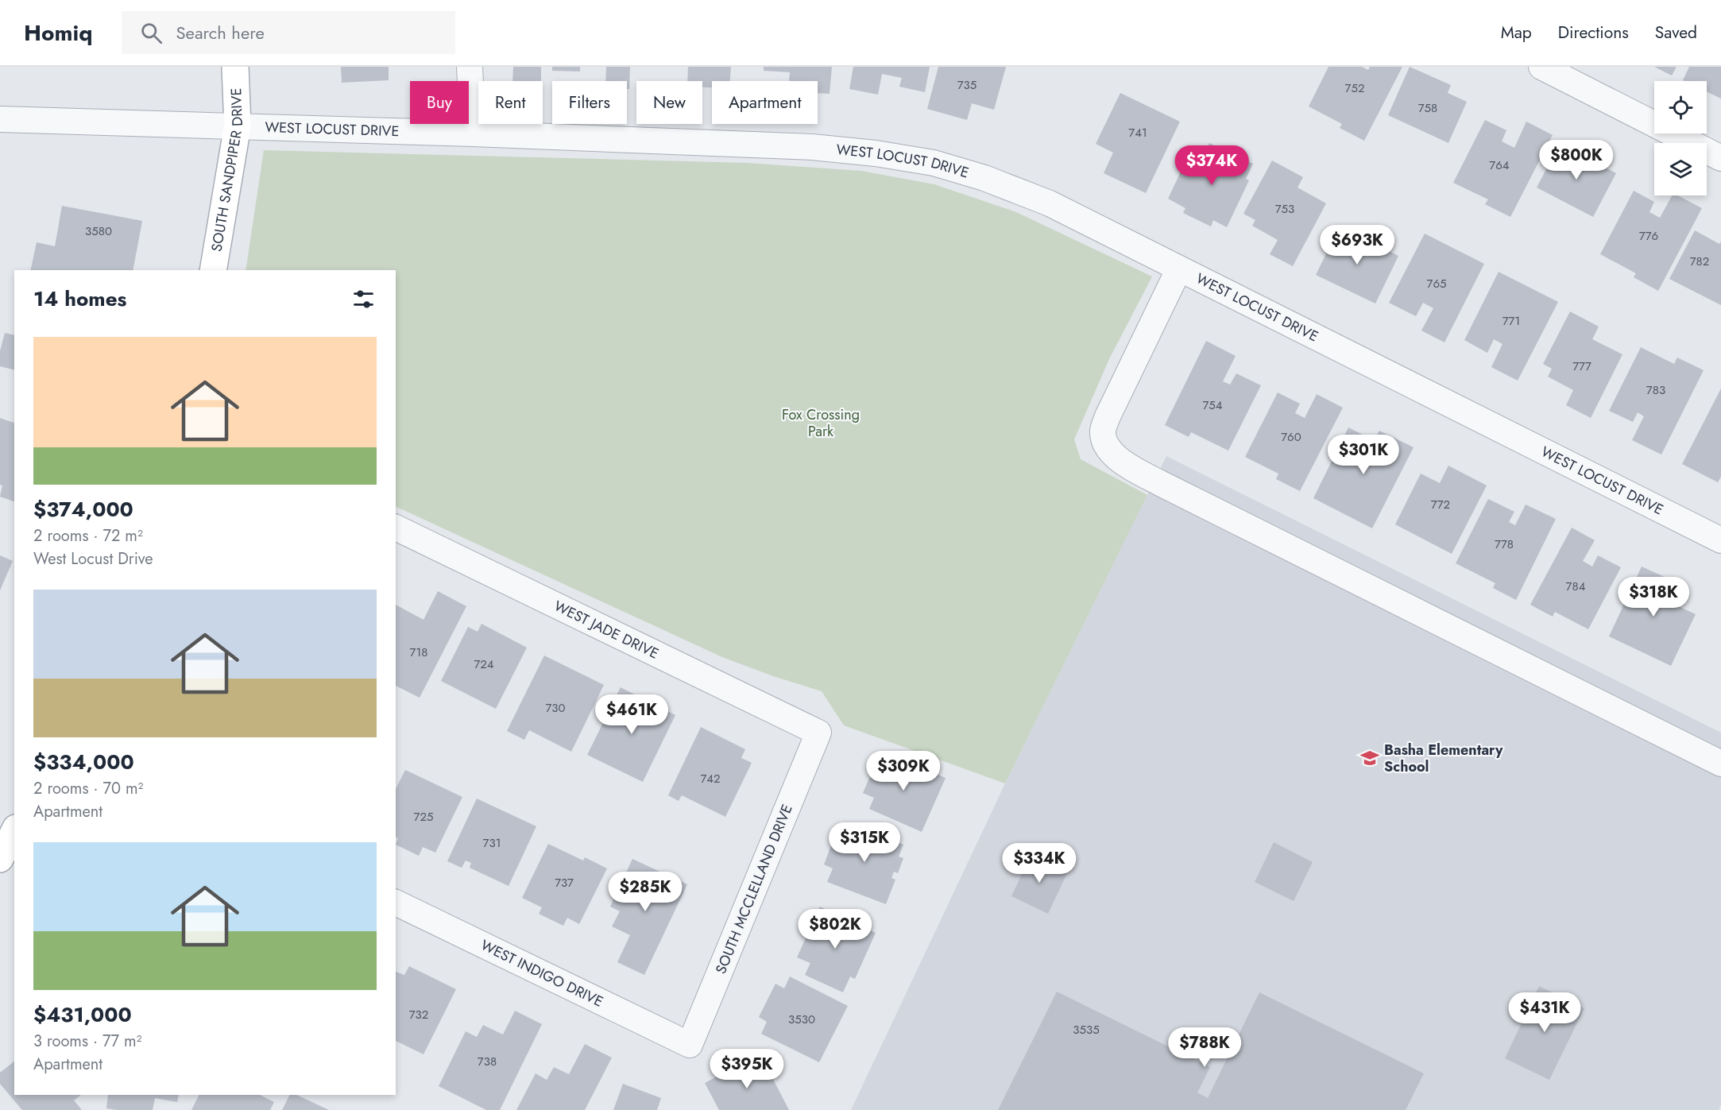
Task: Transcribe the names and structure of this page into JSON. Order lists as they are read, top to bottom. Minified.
{"streets":{"street":["WEST LOCUST DRIVE","SOUTH SANDPIPER DRIVE","WEST JADE DRIVE","SOUTH MCCLELLAND DRIVE","WEST INDIGO DRIVE"]},"crossings":[["WEST LOCUST DRIVE","SOUTH SANDPIPER DRIVE"],["WEST JADE DRIVE","SOUTH MCCLELLAND DRIVE"],["SOUTH MCCLELLAND DRIVE","WEST INDIGO DRIVE"]],"parks":["Fox Crossing Park"],"places":{"school or university":["Basha Elementary School"]},"house_numbers":["735","752","758","741","764","753","3580","776","782","765","771","777","783","754","760","772","778","784","718","724","730","742","725","731","737","732","3530","3535","738"],"page":{"header":"Homiq","search":"Search here","nav":["Map","Directions","Saved"],"chip":["Buy","Rent","Filters","New","Apartment"],"price":["$800K","$374K","$693K","$301K","$318K","$461K","$309K","$315K","$334K","$285K","$802K","$431K","$788K","$395K"],"heading":"14 homes","list":[{"name":"$374,000","note":"2 rooms · 72 m² · West Locust Drive"},{"name":"$334,000","note":"2 rooms · 70 m² · Apartment"},{"name":"$431,000","note":"3 rooms · 77 m² · Apartment"}]}}
